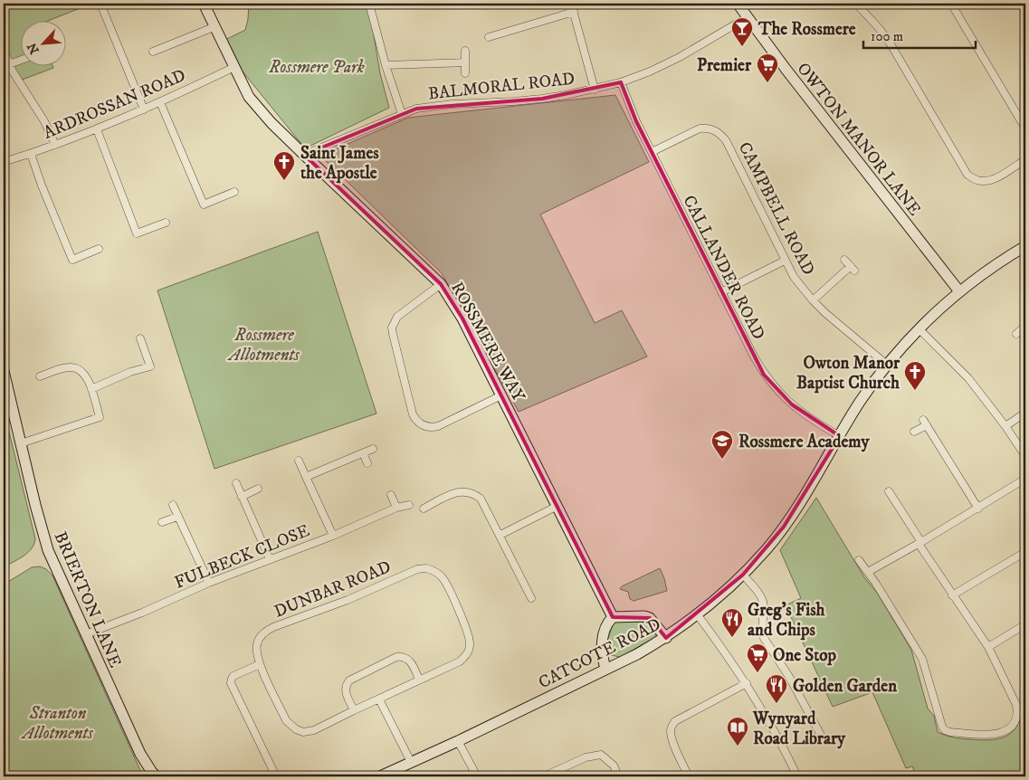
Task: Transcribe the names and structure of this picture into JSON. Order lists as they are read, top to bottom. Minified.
{"streets":{"street":["BALMORAL ROAD","ARDROSSAN ROAD","OWTON MANOR LANE","CAMPBELL ROAD","CALLANDER ROAD","ROSSMERE WAY","FULBECK CLOSE","DUNBAR ROAD","BRIERTON LANE","CATCOTE ROAD"]},"crossings":[["BALMORAL ROAD","OWTON MANOR LANE"],["BALMORAL ROAD","CALLANDER ROAD"],["BALMORAL ROAD","ROSSMERE WAY"],["ARDROSSAN ROAD","ROSSMERE WAY"],["OWTON MANOR LANE","CATCOTE ROAD"],["CAMPBELL ROAD","CALLANDER ROAD"],["CAMPBELL ROAD","CATCOTE ROAD"],["CALLANDER ROAD","CATCOTE ROAD"],["FULBECK CLOSE","BRIERTON LANE"]],"parks":["Rossmere Park","Rossmere Allotments","Stranton Allotments"],"places":{"bar":["The Rossmere"],"supermarket":["Premier","One Stop"],"church":["Saint James the Apostle","Owton Manor Baptist Church"],"school or university":["Rossmere Academy"],"restaurant":["Greg's Fish and Chips","Golden Garden"],"library":["Wynyard Road Library"]},"scale_bar":"100 m","north":"bottom left"}
